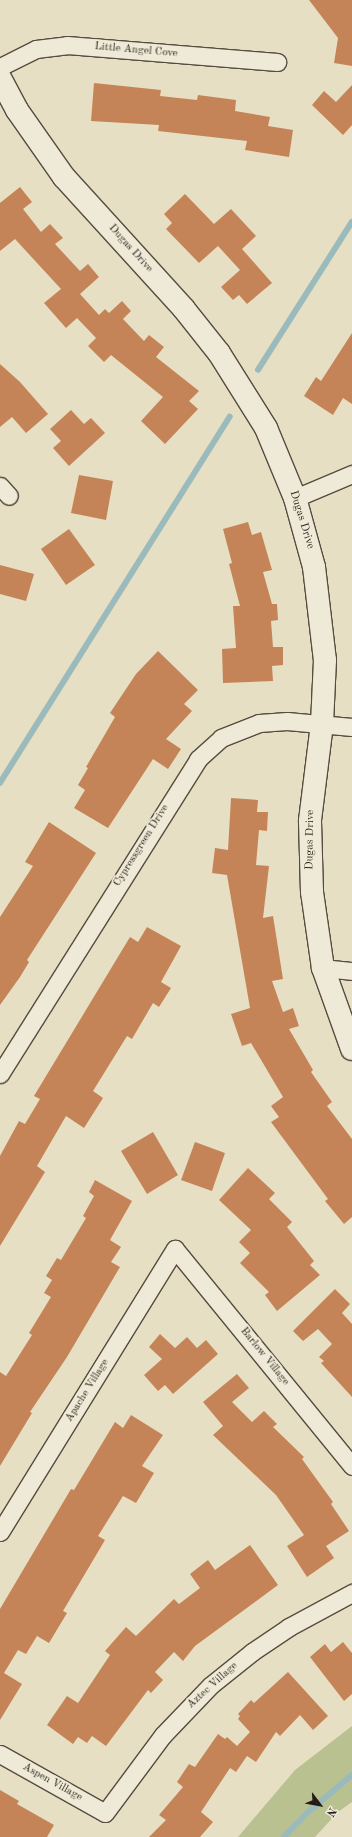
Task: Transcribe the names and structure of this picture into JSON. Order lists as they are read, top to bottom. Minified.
{"streets":{"street":["Little Angel Cove","Dugas Drive","Cypressgreen Drive","Barlow Village","Apache Village","Aztec Village","Aspen Village"]},"crossings":[["Dugas Drive","Cypressgreen Drive"],["Barlow Village","Apache Village"],["Aztec Village","Aspen Village"]],"north":"bottom right"}
